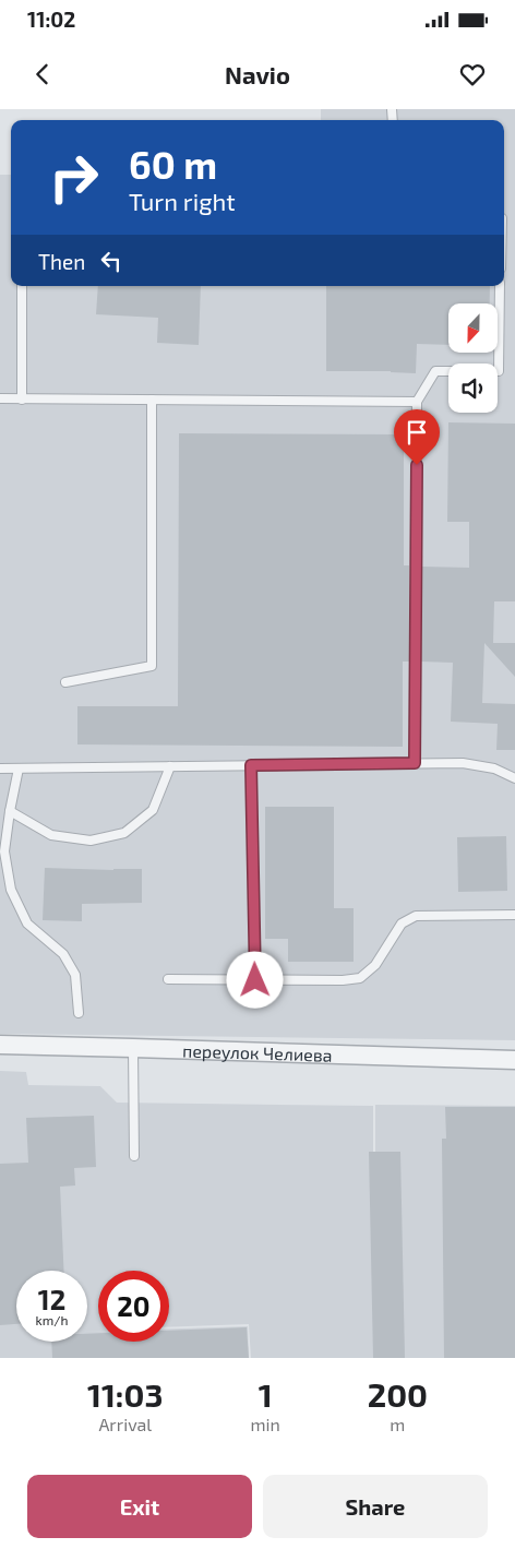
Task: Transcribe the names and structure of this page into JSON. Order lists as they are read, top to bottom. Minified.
{"streets":{"street":["переулок Челиева"]},"north":"bottom","page":{"status":"11:02","header":"Navio","turn":["60 m","Turn right"],"then":"Then","speed":"12 km/h","limit":"20","eta":["11:03","Arrival","1","min","200","m"],"buttons":["Exit","Share"]}}
